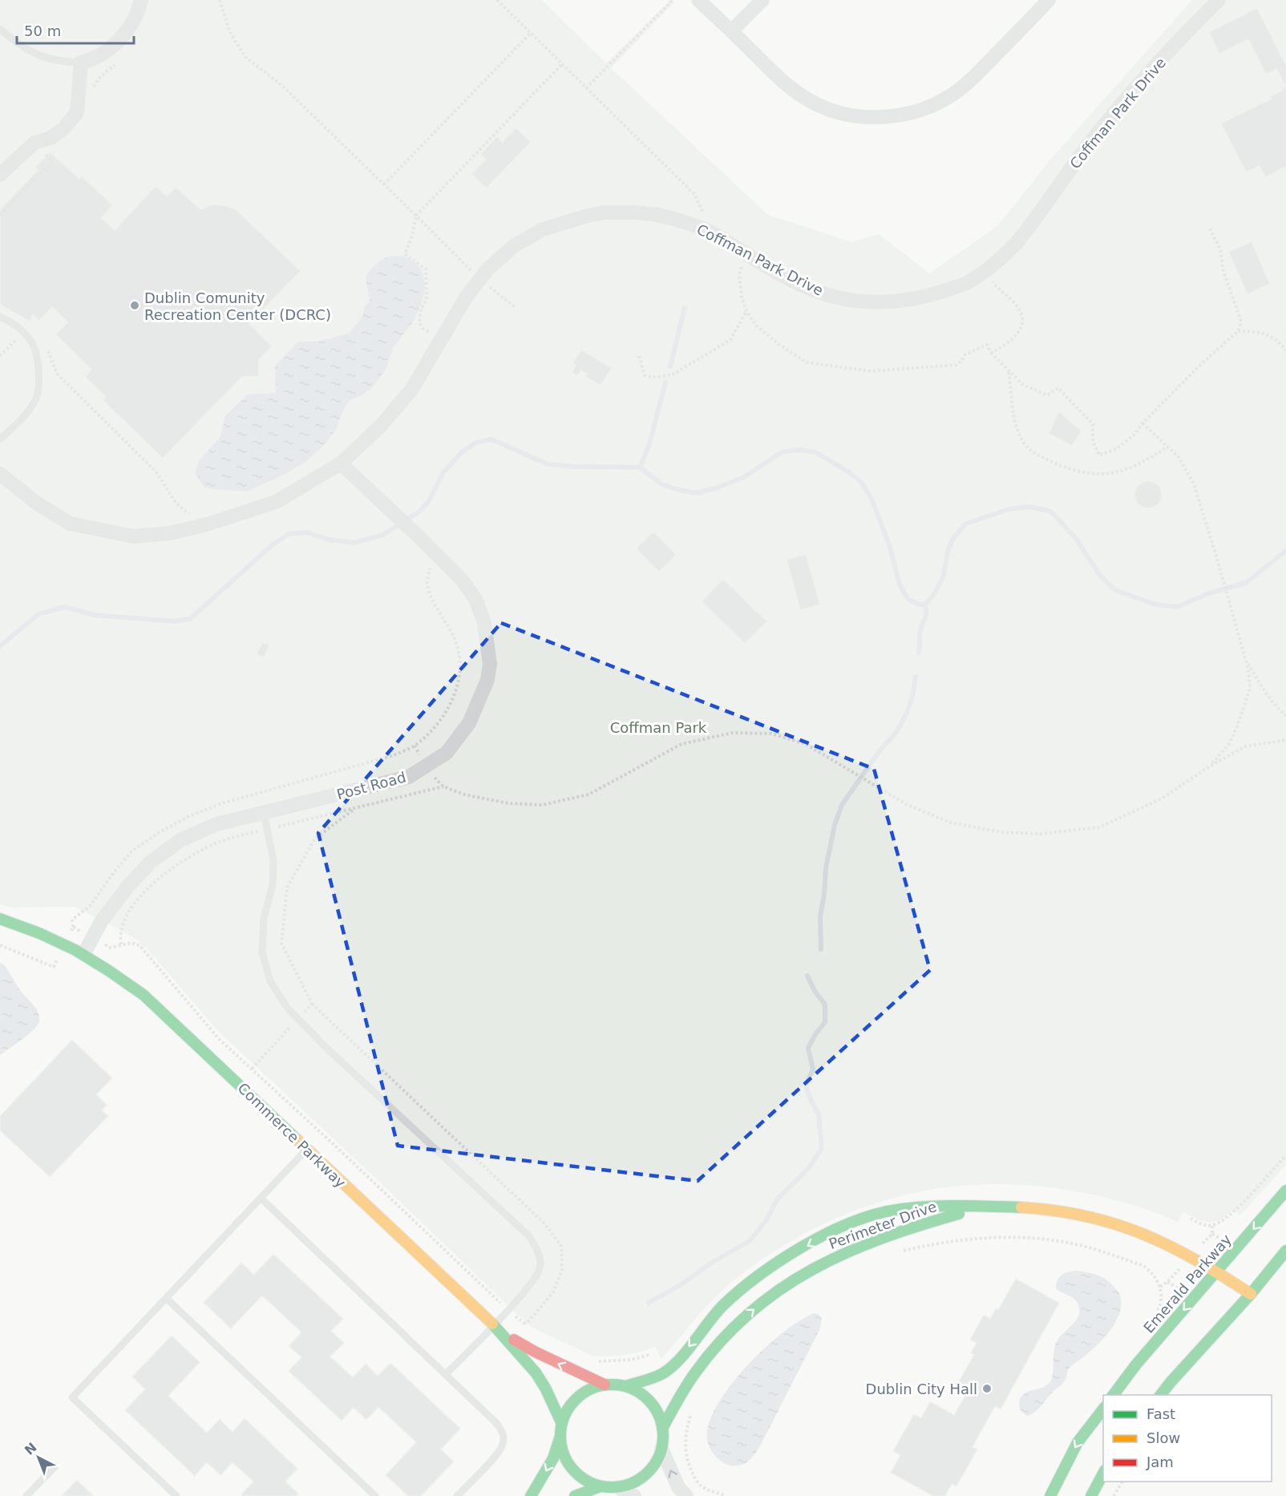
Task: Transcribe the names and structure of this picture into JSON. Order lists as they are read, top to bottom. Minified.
{"streets":{"main road":["Commerce Parkway","Perimeter Drive","Emerald Parkway"],"street":["Coffman Park Drive","Post Road"]},"crossings":[["Coffman Park Drive","Post Road"],["Post Road","Commerce Parkway"],["Commerce Parkway","Perimeter Drive"],["Perimeter Drive","Emerald Parkway"]],"parks":["Coffman Park"],"places":["Dublin Comunity Recreation Center (DCRC)","Dublin City Hall"],"legend":["Fast","Slow","Jam"],"scale_bar":"50 m","north":"top left"}
